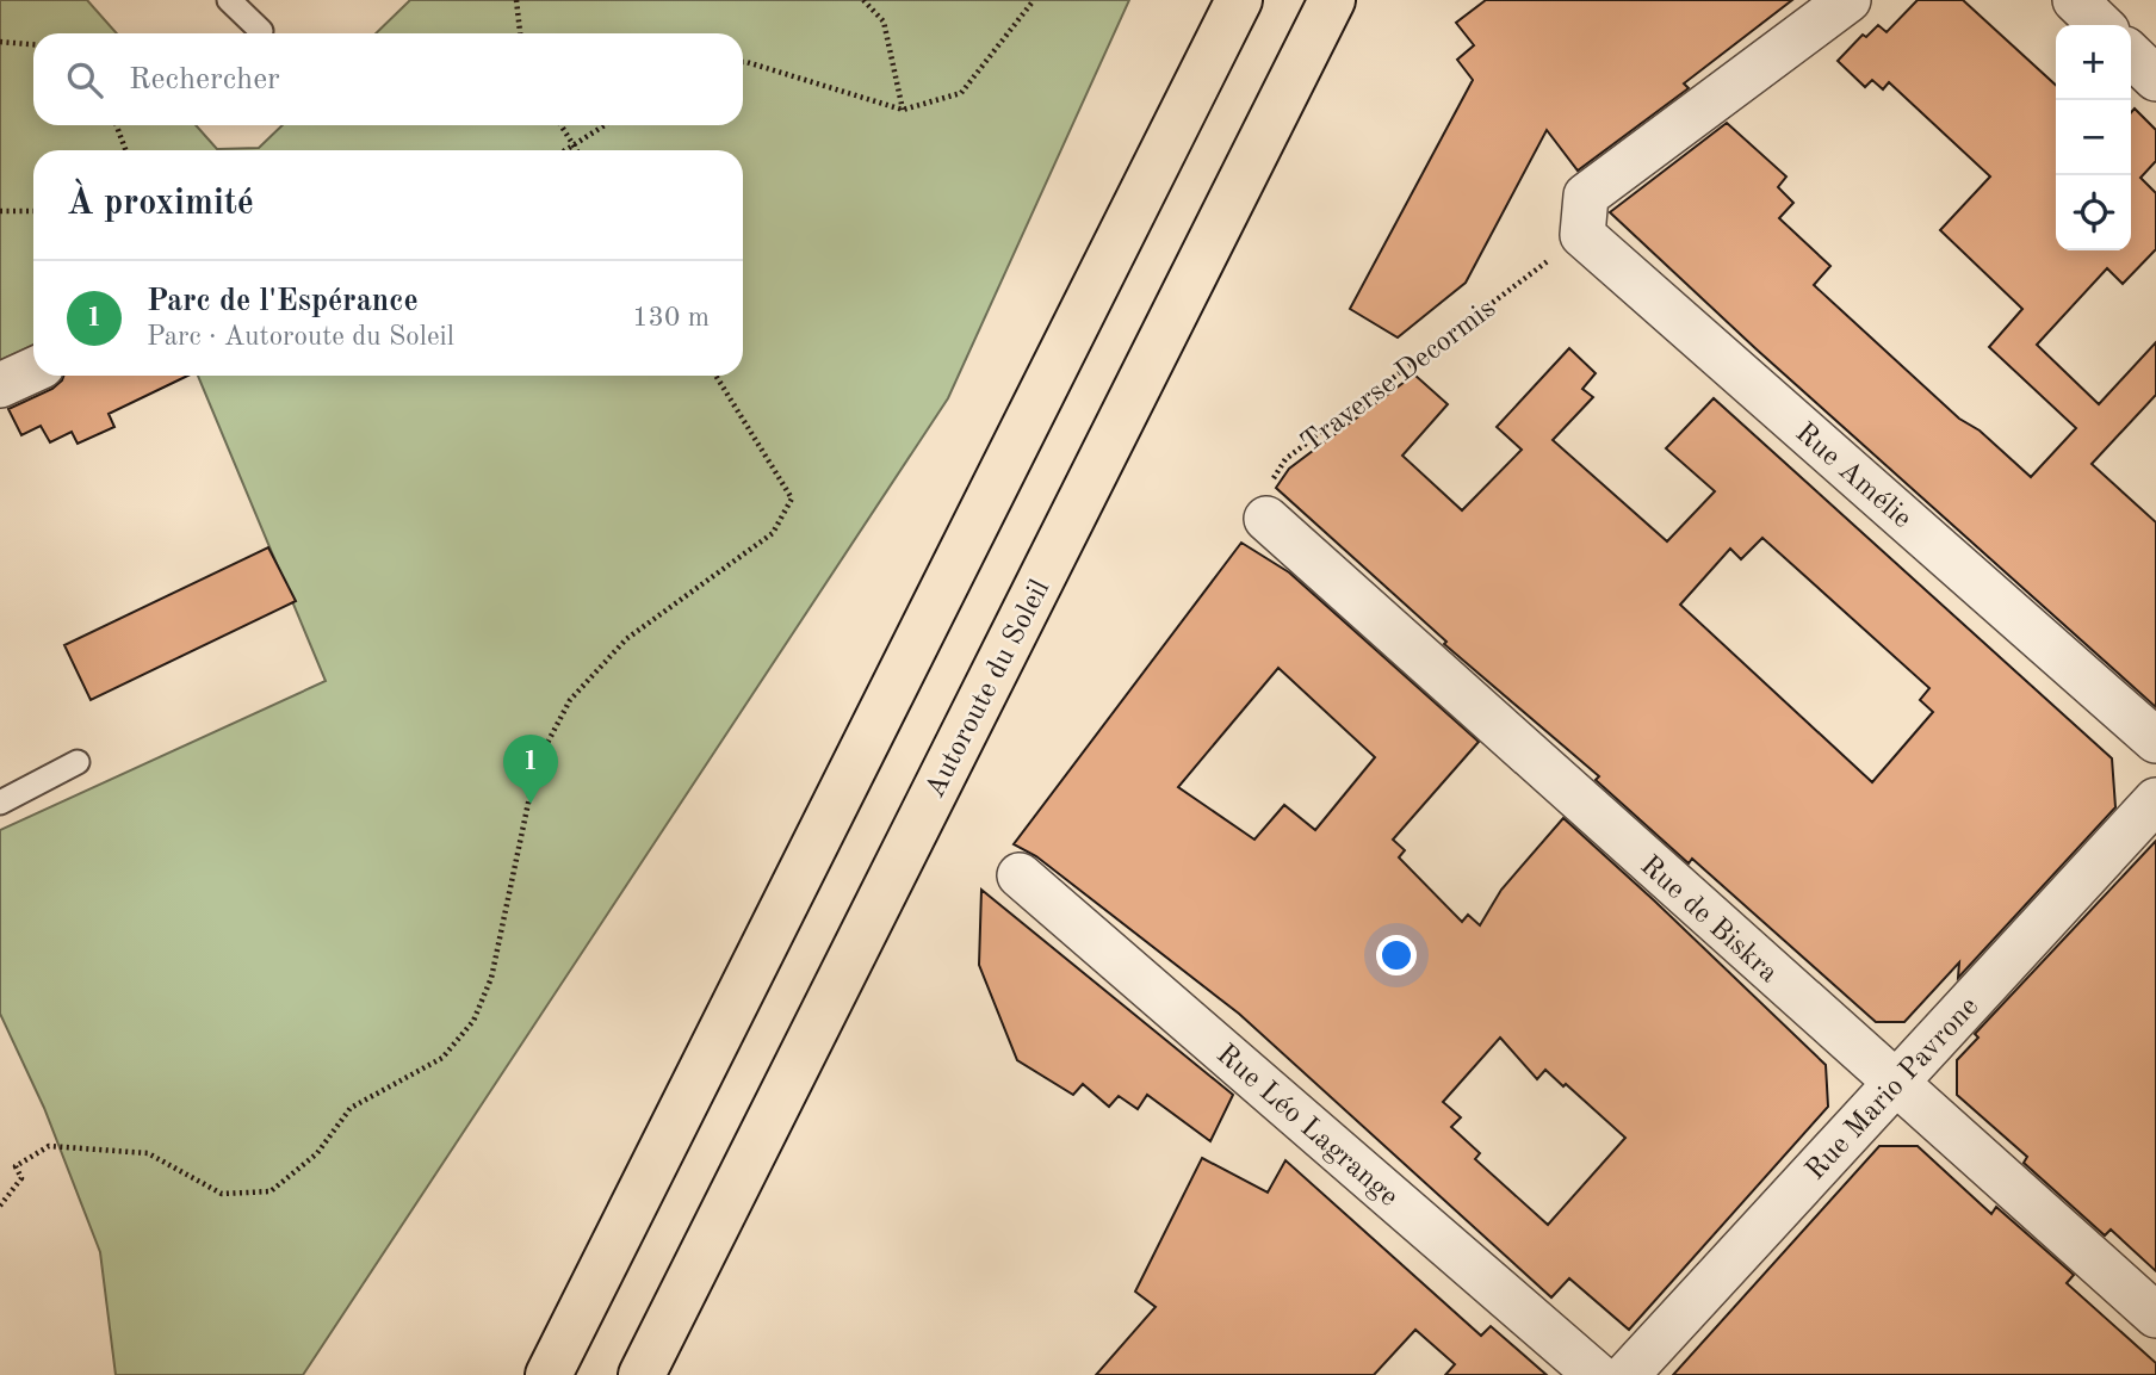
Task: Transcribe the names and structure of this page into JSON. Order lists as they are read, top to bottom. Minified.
{"streets":{"highway":["Autoroute du Soleil"],"street":["Rue Amélie","Rue de Biskra","Rue Mario Pavrone","Rue Léo Lagrange"],"path":["Traverse Decormis"]},"crossings":[["Traverse Decormis","Rue Amélie"],["Traverse Decormis","Rue de Biskra"],["Rue de Biskra","Rue Mario Pavrone"]],"page":{"map_buttons":["+","−"],"search":"Rechercher","heading":"À proximité","list":[{"mark":"1","name":"Parc de l'Espérance","note":"Parc · Autoroute du Soleil","value":"130 m"}],"pins":"1"}}
